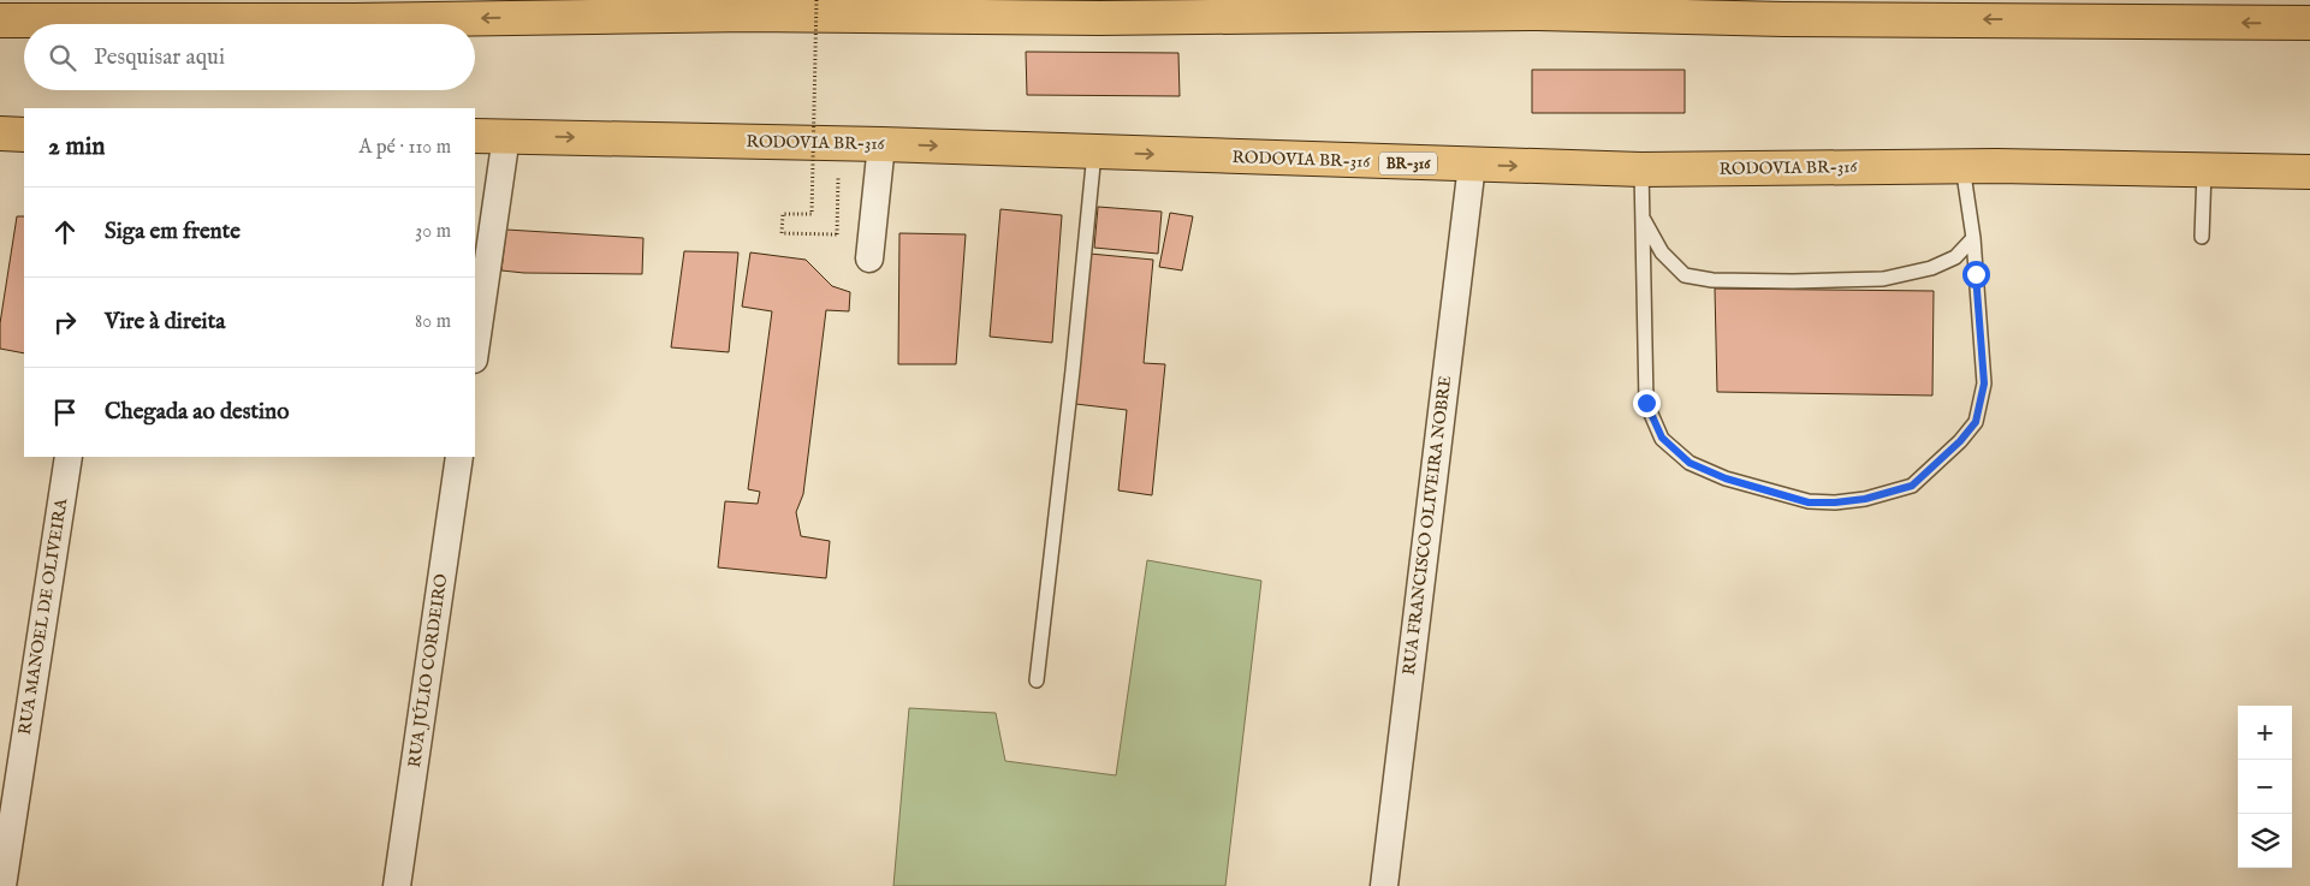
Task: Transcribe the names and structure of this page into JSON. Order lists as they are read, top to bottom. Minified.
{"streets":{"highway":["RODOVIA BR-316","BR-316"],"street":["RUA FRANCISCO OLIVEIRA NOBRE","RUA MANOEL DE OLIVEIRA","RUA JÚLIO CORDEIRO"]},"crossings":[["RODOVIA BR-316","RUA FRANCISCO OLIVEIRA NOBRE"]],"page":{"search":"Pesquisar aqui","heading":["2 min","A pé · 110 m"],"list":[["Siga em frente","30 m"],["Vire à direita","80 m"],"Chegada ao destino"],"map_buttons":["+","−"]}}
